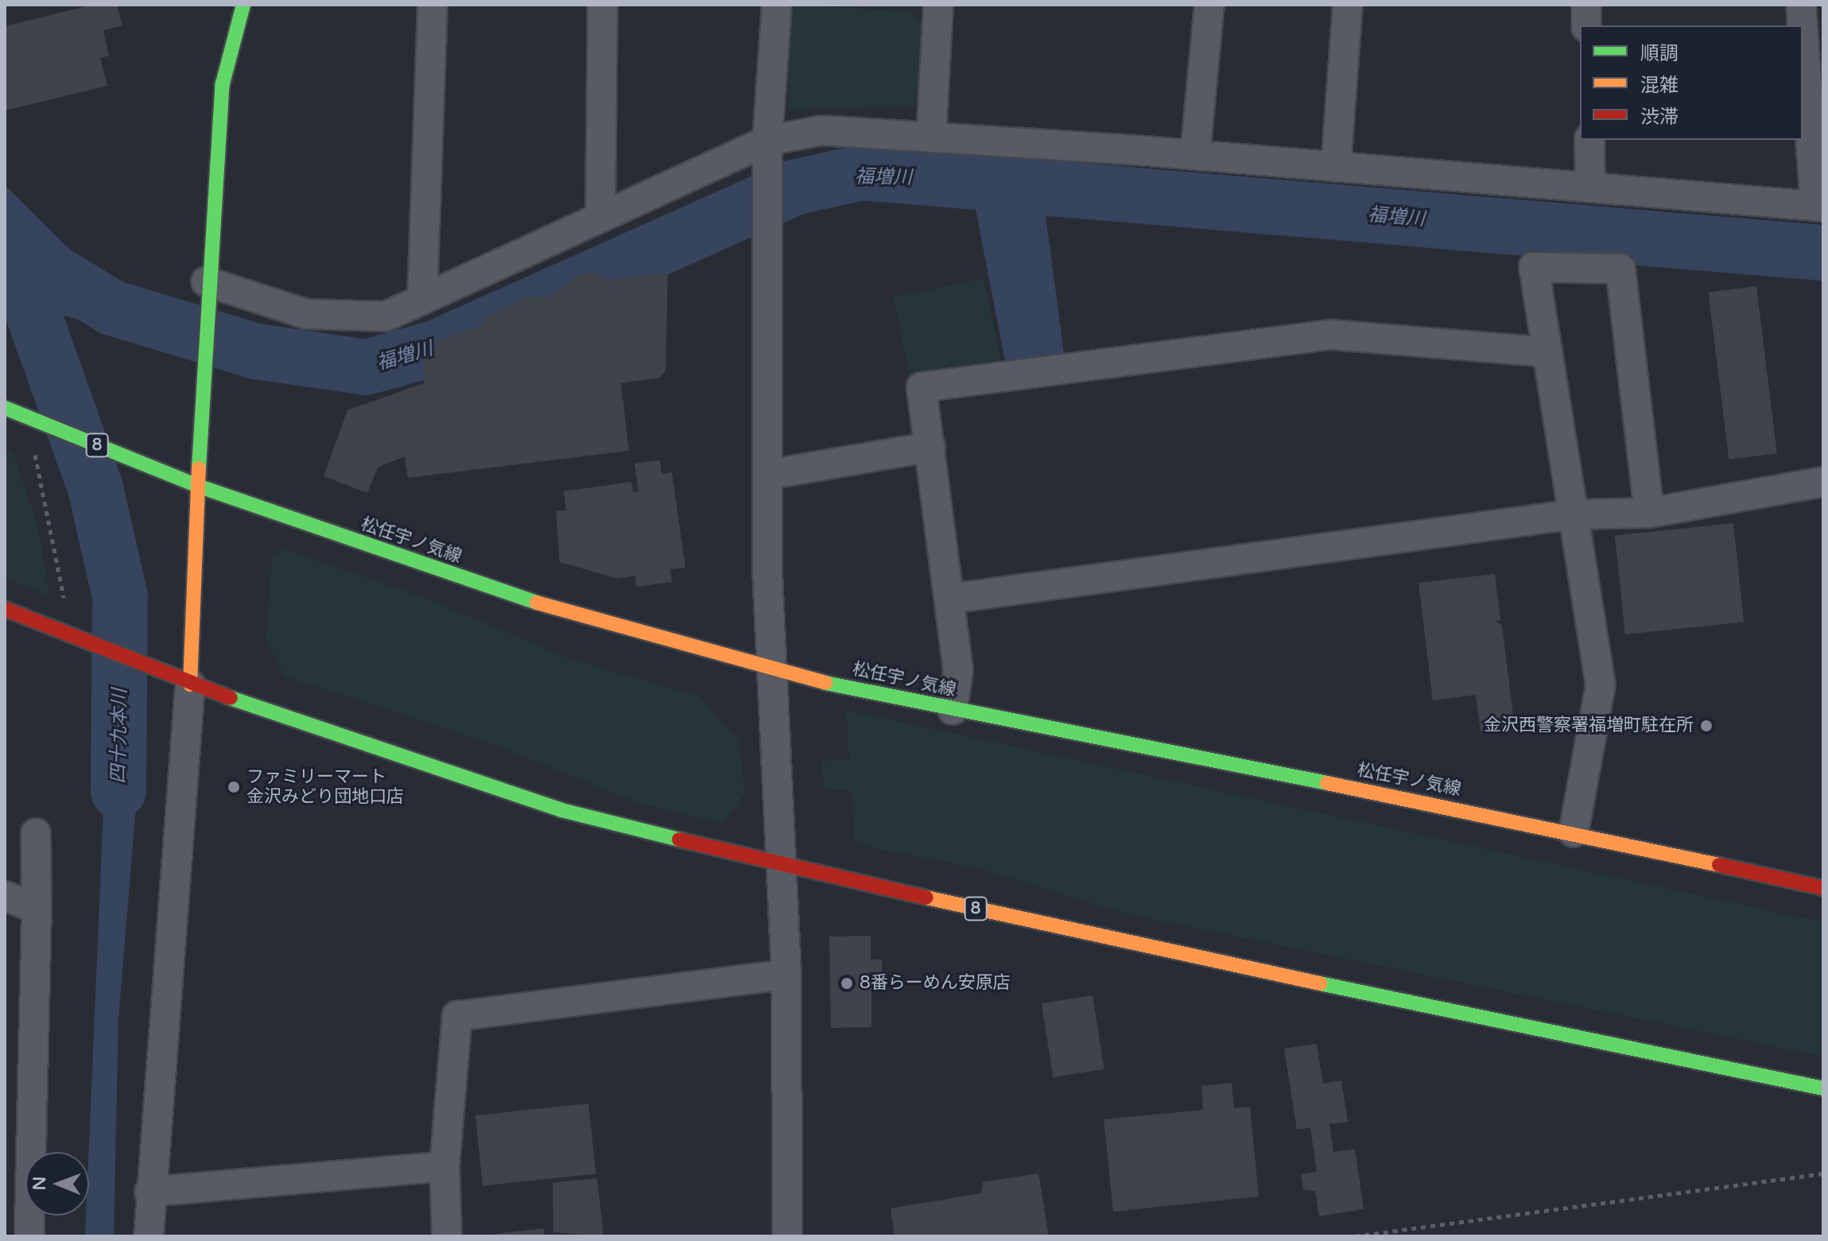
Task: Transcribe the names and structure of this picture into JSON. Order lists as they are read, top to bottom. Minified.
{"streets":{"main road":["8","松任宇ノ気線"]},"water":["福増川","四十九本川"],"places":["金沢西警察署福増町駐在所","ファミリーマート 金沢みどり団地口店","8番らーめん安原店"],"legend":["順調","混雑","渋滞"],"north":"left"}
